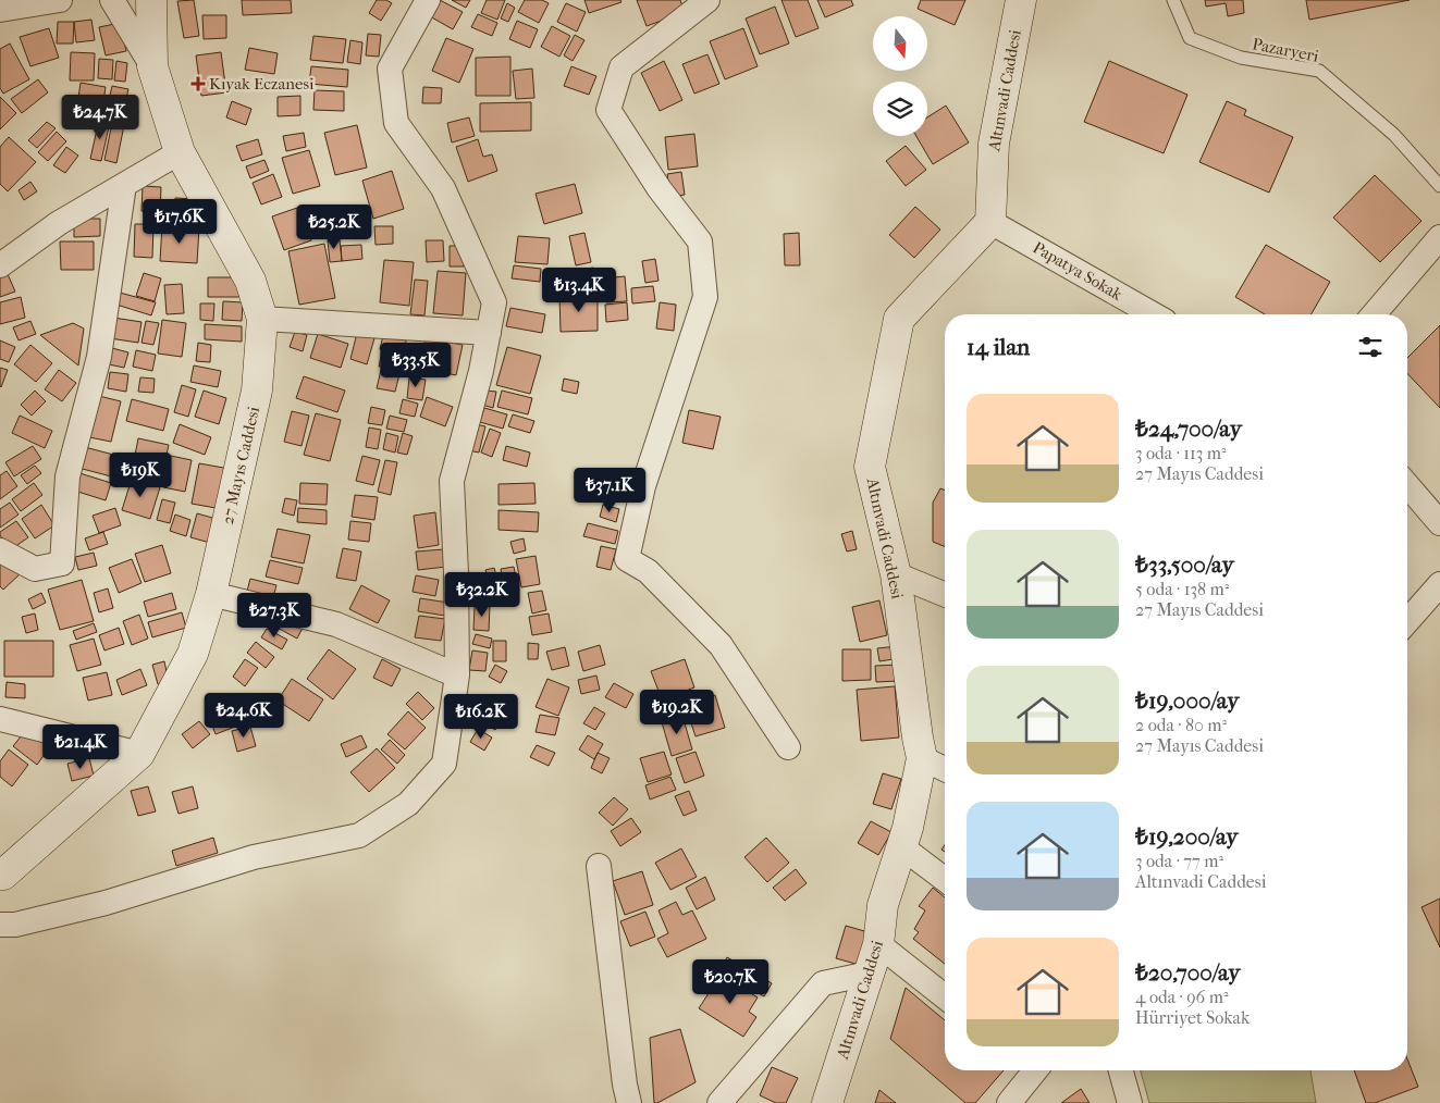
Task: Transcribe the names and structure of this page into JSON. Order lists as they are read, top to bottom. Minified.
{"streets":{"street":["Altınvadi Caddesi","Papatya Sokak","27 Mayıs Caddesi"],"lane":["Pazaryeri"]},"crossings":[["Altınvadi Caddesi","Papatya Sokak"]],"places":{"health":["Kıyak Eczanesi"]},"north":"bottom","page":{"price":["₺24.7K","₺17.6K","₺25.2K","₺13.4K","₺33.5K","₺19K","₺37.1K","₺32.2K","₺27.3K","₺19.2K","₺24.6K","₺16.2K","₺21.4K","₺20.7K"],"heading":"14 ilan","list":[{"name":"₺24,700/ay","note":"3 oda · 113 m² · 27 Mayıs Caddesi"},{"name":"₺33,500/ay","note":"5 oda · 138 m² · 27 Mayıs Caddesi"},{"name":"₺19,000/ay","note":"2 oda · 80 m² · 27 Mayıs Caddesi"},{"name":"₺19,200/ay","note":"3 oda · 77 m² · Altınvadi Caddesi"},{"name":"₺20,700/ay","note":"4 oda · 96 m² · Hürriyet Sokak"}]}}
